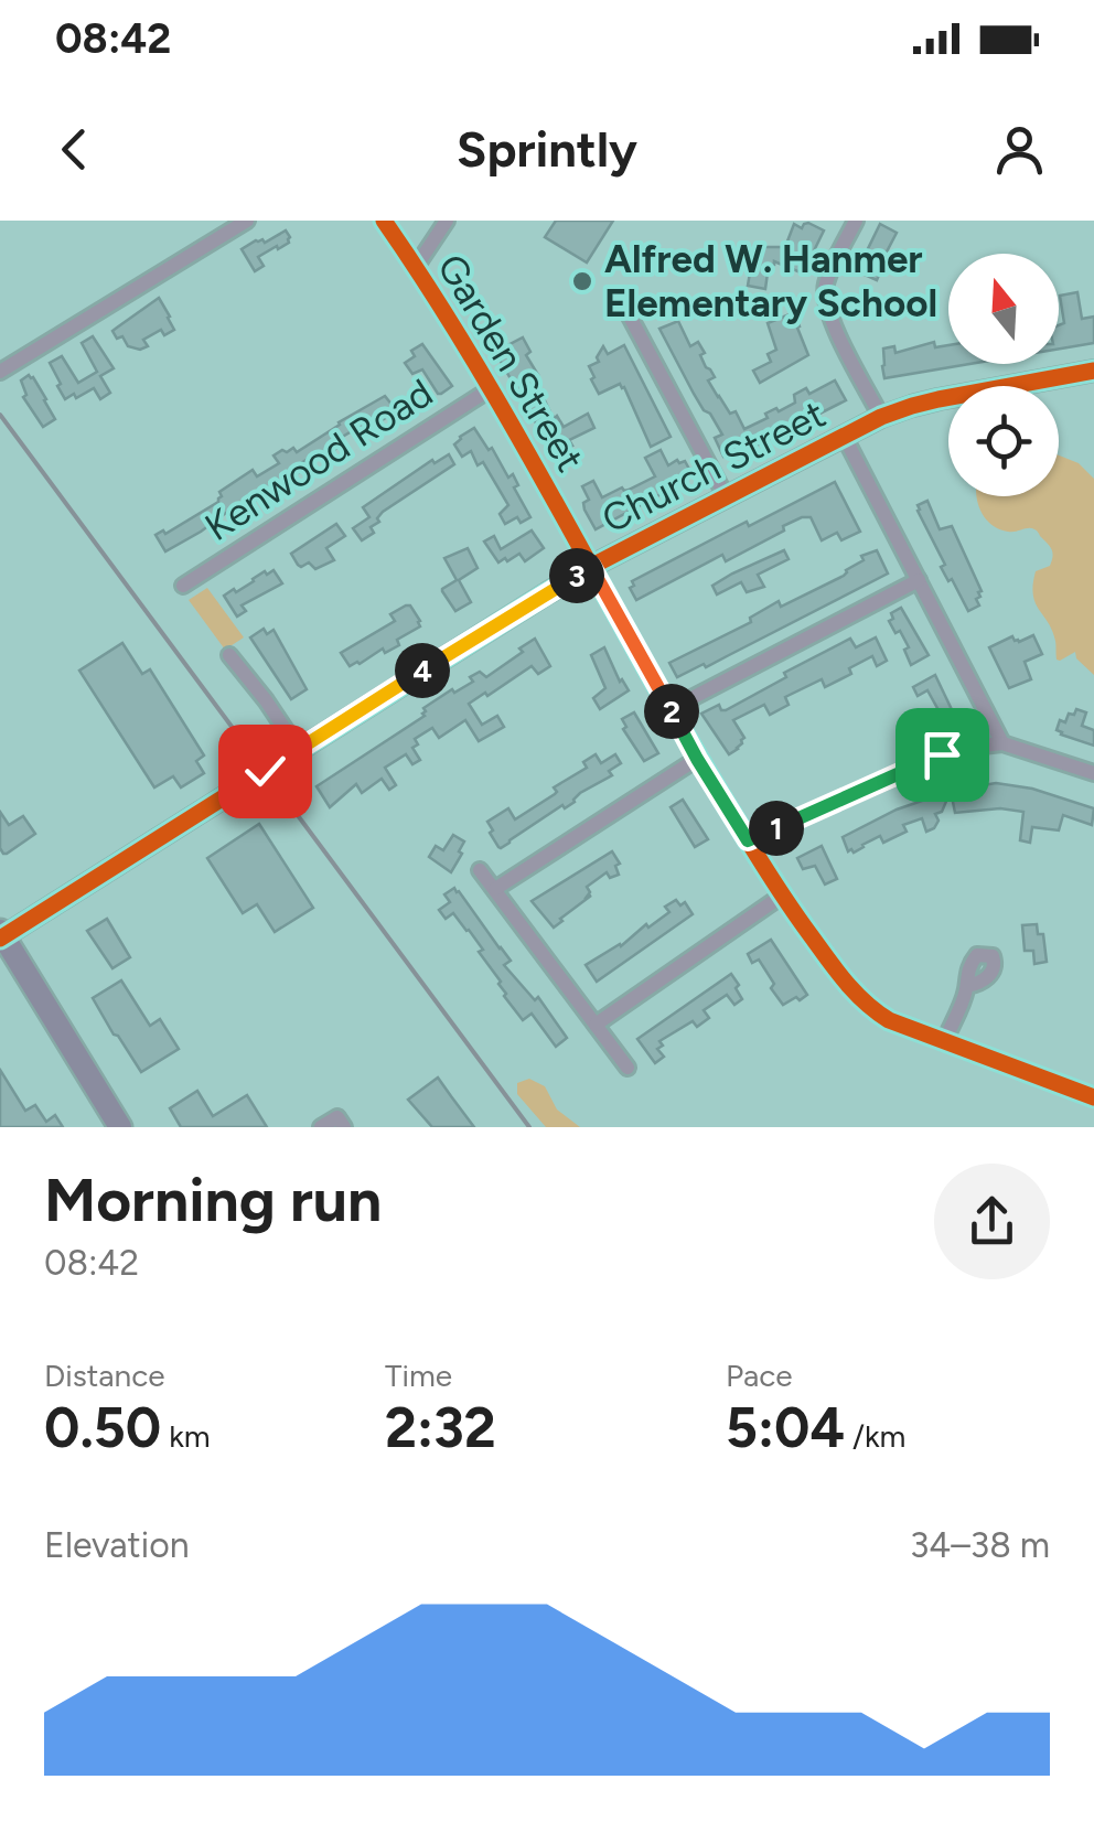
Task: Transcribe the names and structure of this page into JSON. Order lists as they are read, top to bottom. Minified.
{"streets":{"street":["Garden Street","Kenwood Road","Church Street"]},"crossings":[["Garden Street","Kenwood Road"],["Garden Street","Church Street"]],"places":["Alfred W. Hanmer Elementary School"],"north":"top","page":{"status":"08:42","header":"Sprintly","pins":["3","4","2","1"],"heading":["Morning run","08:42"],"stats":[["Distance","0.50 km"],["Time","2:32"],["Pace","5:04 /km"]],"chart":["Elevation","34–38 m"]}}
